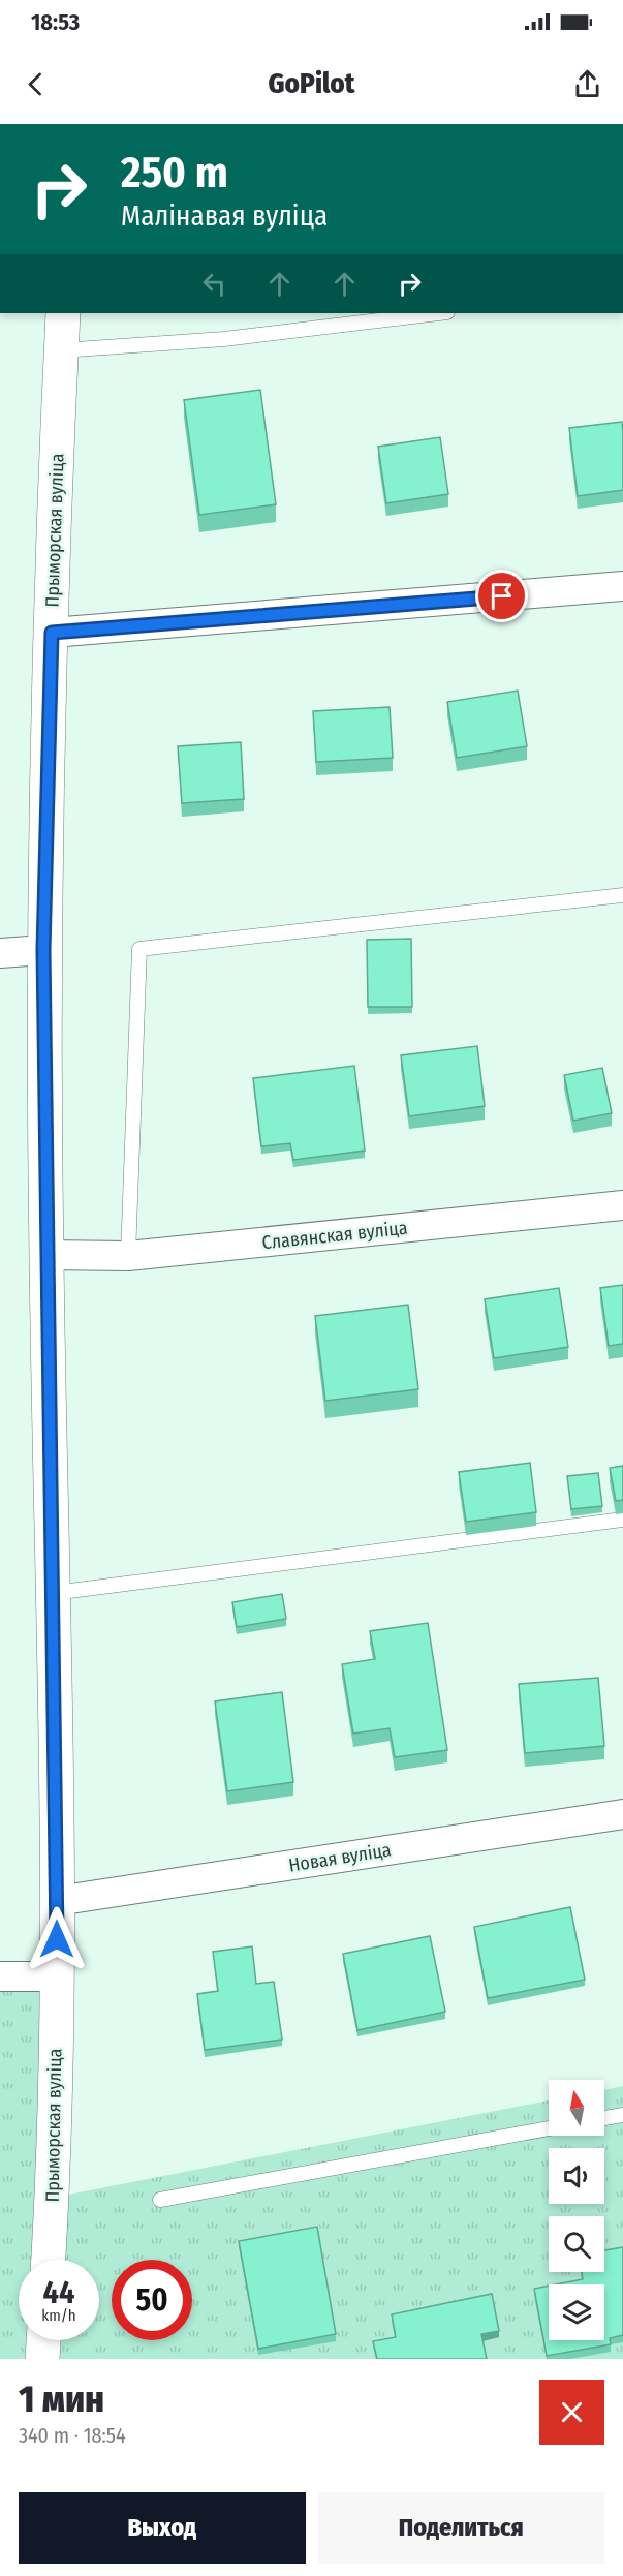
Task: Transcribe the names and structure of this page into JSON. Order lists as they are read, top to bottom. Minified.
{"streets":{"main road":["Прыморская вуліца"],"street":["Славянская вуліца","Новая вуліца"]},"crossings":[["Прыморская вуліца","Славянская вуліца"],["Прыморская вуліца","Новая вуліца"]],"north":"top","page":{"status":"18:53","header":"GoPilot","turn":["250 m","Малінавая вуліца"],"speed":"44 km/h","limit":"50","heading":["1 мин","340 m · 18:54"],"buttons":["Выход","Поделиться"]}}
